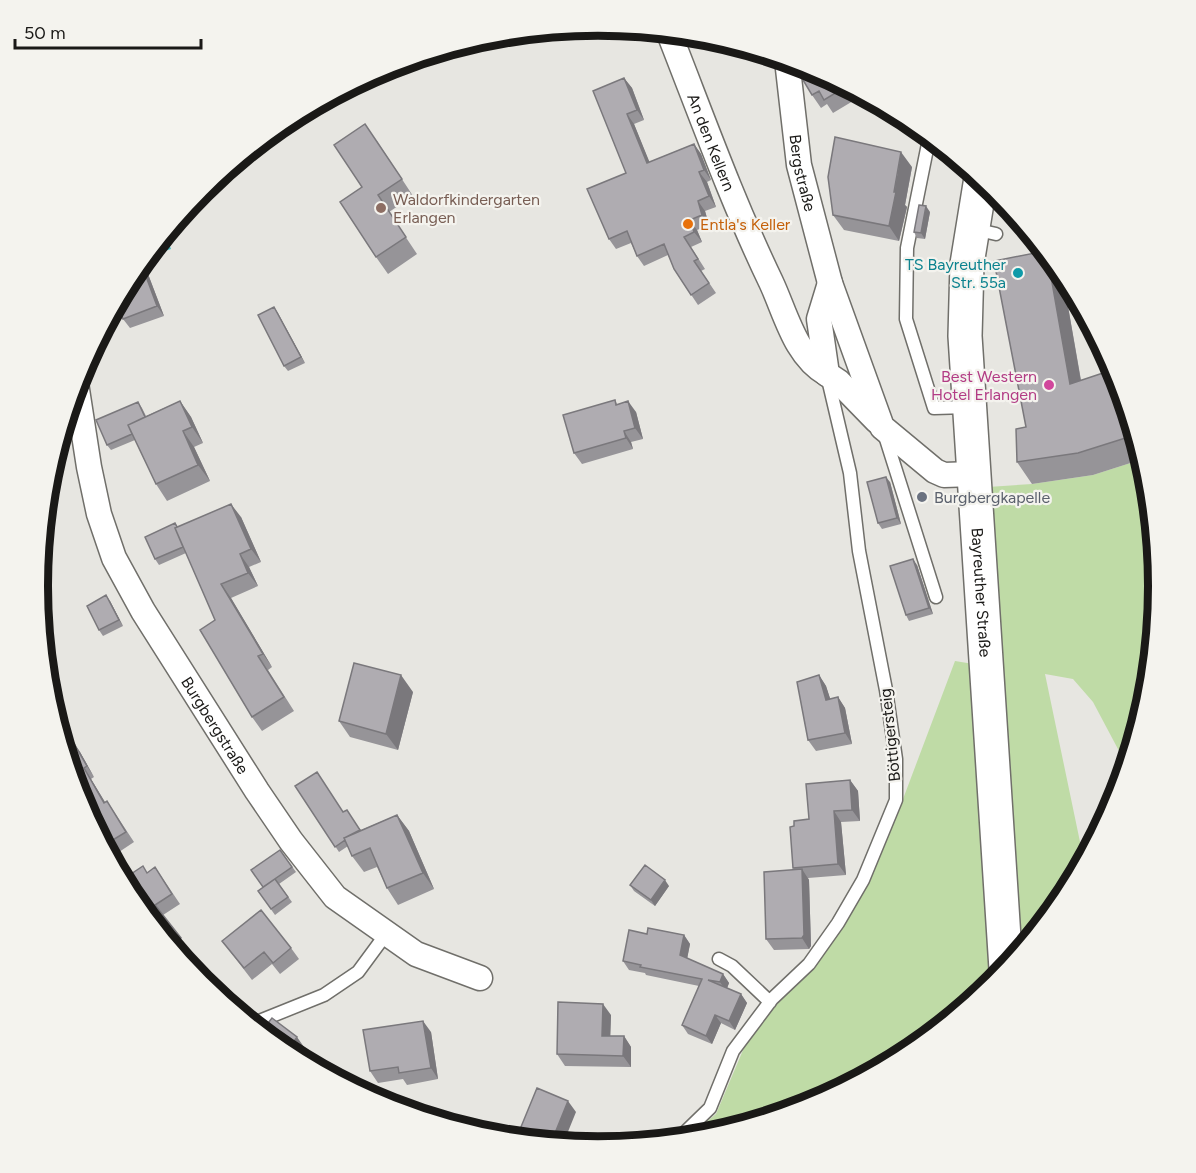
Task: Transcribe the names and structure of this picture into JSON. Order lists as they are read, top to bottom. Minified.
{"streets":{"street":["An den Kellern","Bergstraße","Bayreuther Straße","Burgbergstraße","Böttigersteig"]},"crossings":[["An den Kellern","Böttigersteig"],["Bergstraße","Böttigersteig"]],"places":["Waldorfkindergarten Erlangen","Entla's Keller","TS Bayreuther Str. 55a","Best Western Hotel Erlangen","Burgbergkapelle"],"scale_bar":"50 m"}
